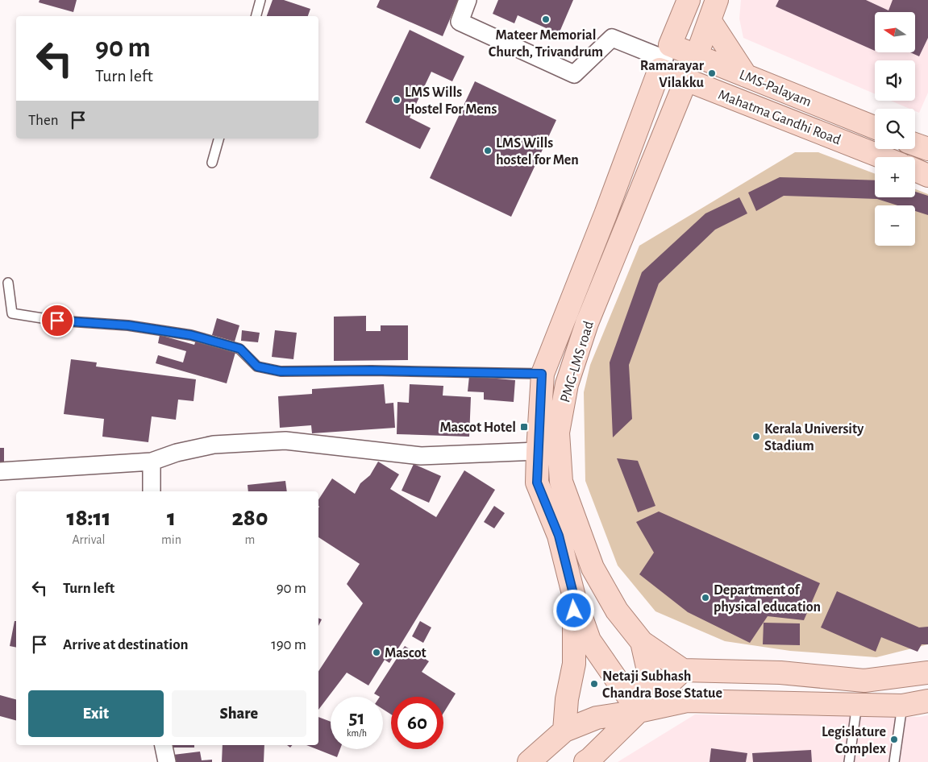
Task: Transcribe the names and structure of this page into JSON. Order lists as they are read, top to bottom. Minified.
{"streets":{"main road":["LMS-Palayam","Mahatma Gandhi Road","PMG-LMS road"]},"crossings":[["LMS-Palayam","Mahatma Gandhi Road"],["LMS-Palayam","PMG-LMS road"],["Mahatma Gandhi Road","PMG-LMS road"]],"places":{"other":["Mateer Memorial Church, Trivandrum","Ramarayar Vilakku","LMS Wills Hostel For Mens","LMS Wills hostel for Men","Kerala University Stadium","Department of physical education","Mascot","Netaji Subhash Chandra Bose Statue","Legislature Complex"],"transit":["Mascot Hotel"]},"north":"left","page":{"map_buttons":["+","−"],"turn":["90 m","Turn left"],"then":"Then","eta":["18:11","Arrival","1","min","280","m"],"list":[{"name":"Turn left","value":"90 m"},{"name":"Arrive at destination","value":"190 m"}],"buttons":["Exit","Share"],"speed":"51 km/h","limit":"60"}}
